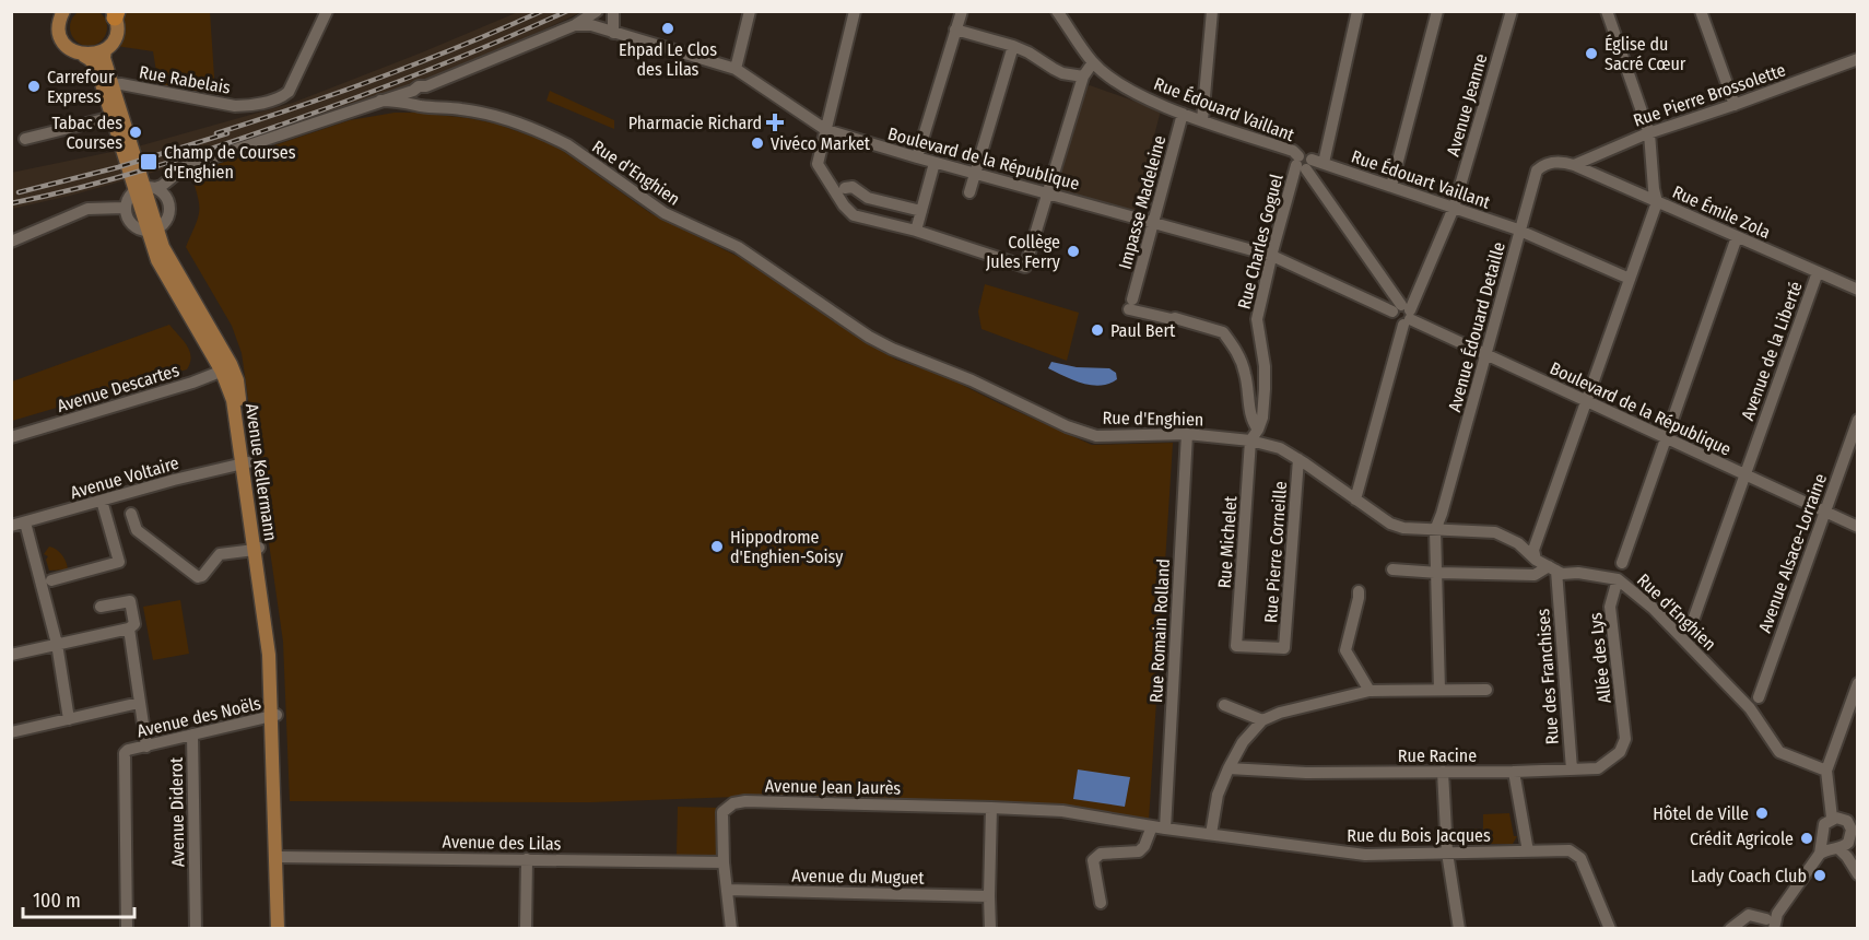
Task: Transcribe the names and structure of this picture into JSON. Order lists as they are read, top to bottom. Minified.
{"streets":{"main road":["Avenue Kellermann"],"street":["Rue Rabelais","Rue Pierre Brossolette","Avenue Jeanne","Rue Édouard Vaillant","Boulevard de la République","Rue d'Enghien","Rue Édouart Vaillant","Impasse Madeleine","Rue Émile Zola","Rue Charles Goguel","Avenue Édouard Detaille","Avenue de la Liberté","Avenue Descartes","Avenue Voltaire","Rue Michelet","Rue Pierre Corneille","Avenue Alsace-Lorraine","Rue Romain Rolland","Allée des Lys","Rue des Franchises","Avenue des Noëls","Rue Racine","Avenue Jean Jaurès","Avenue Diderot","Rue du Bois Jacques","Avenue des Lilas","Avenue du Muguet"]},"crossings":[["Rue Rabelais","Avenue Kellermann"],["Rue Pierre Brossolette","Rue Émile Zola"],["Rue Pierre Brossolette","Avenue Édouard Detaille"],["Avenue Jeanne","Boulevard de la République"],["Avenue Jeanne","Rue d'Enghien"],["Avenue Jeanne","Rue Édouart Vaillant"],["Rue Édouard Vaillant","Rue Édouart Vaillant"],["Rue Édouard Vaillant","Impasse Madeleine"],["Rue Édouard Vaillant","Rue Charles Goguel"],["Boulevard de la République","Impasse Madeleine"],["Boulevard de la République","Rue Charles Goguel"],["Boulevard de la République","Avenue Édouard Detaille"],["Boulevard de la République","Avenue de la Liberté"],["Boulevard de la République","Avenue Alsace-Lorraine"],["Rue d'Enghien","Rue Charles Goguel"],["Rue d'Enghien","Avenue Édouard Detaille"],["Rue d'Enghien","Rue Michelet"],["Rue d'Enghien","Rue Pierre Corneille"],["Rue d'Enghien","Rue Romain Rolland"],["Rue d'Enghien","Allée des Lys"],["Rue d'Enghien","Rue des Franchises"],["Rue Édouart Vaillant","Rue Charles Goguel"],["Rue Édouart Vaillant","Avenue Édouard Detaille"],["Impasse Madeleine","Rue Charles Goguel"],["Rue Émile Zola","Avenue Édouard Detaille"],["Rue Émile Zola","Avenue de la Liberté"],["Rue Charles Goguel","Rue Michelet"],["Avenue Descartes","Avenue Kellermann"],["Avenue Kellermann","Avenue Voltaire"],["Avenue Kellermann","Avenue des Noëls"],["Avenue Kellermann","Avenue des Lilas"],["Rue Michelet","Rue Pierre Corneille"],["Rue Romain Rolland","Rue du Bois Jacques"],["Allée des Lys","Rue Racine"],["Rue des Franchises","Rue Racine"],["Avenue des Noëls","Avenue Diderot"],["Avenue Jean Jaurès","Rue du Bois Jacques"],["Avenue Jean Jaurès","Avenue des Lilas"],["Avenue Jean Jaurès","Avenue du Muguet"]],"places":{"other":["Ehpad Le Clos des Lilas","Église du Sacré Cœur","Carrefour Express","Tabac des Courses","Vivéco Market","Collège Jules Ferry","Paul Bert","Hippodrome d'Enghien-Soisy","Hôtel de Ville","Crédit Agricole","Lady Coach Club"],"health":["Pharmacie Richard"],"transit":["Champ de Courses d'Enghien"]},"scale_bar":"100 m"}
